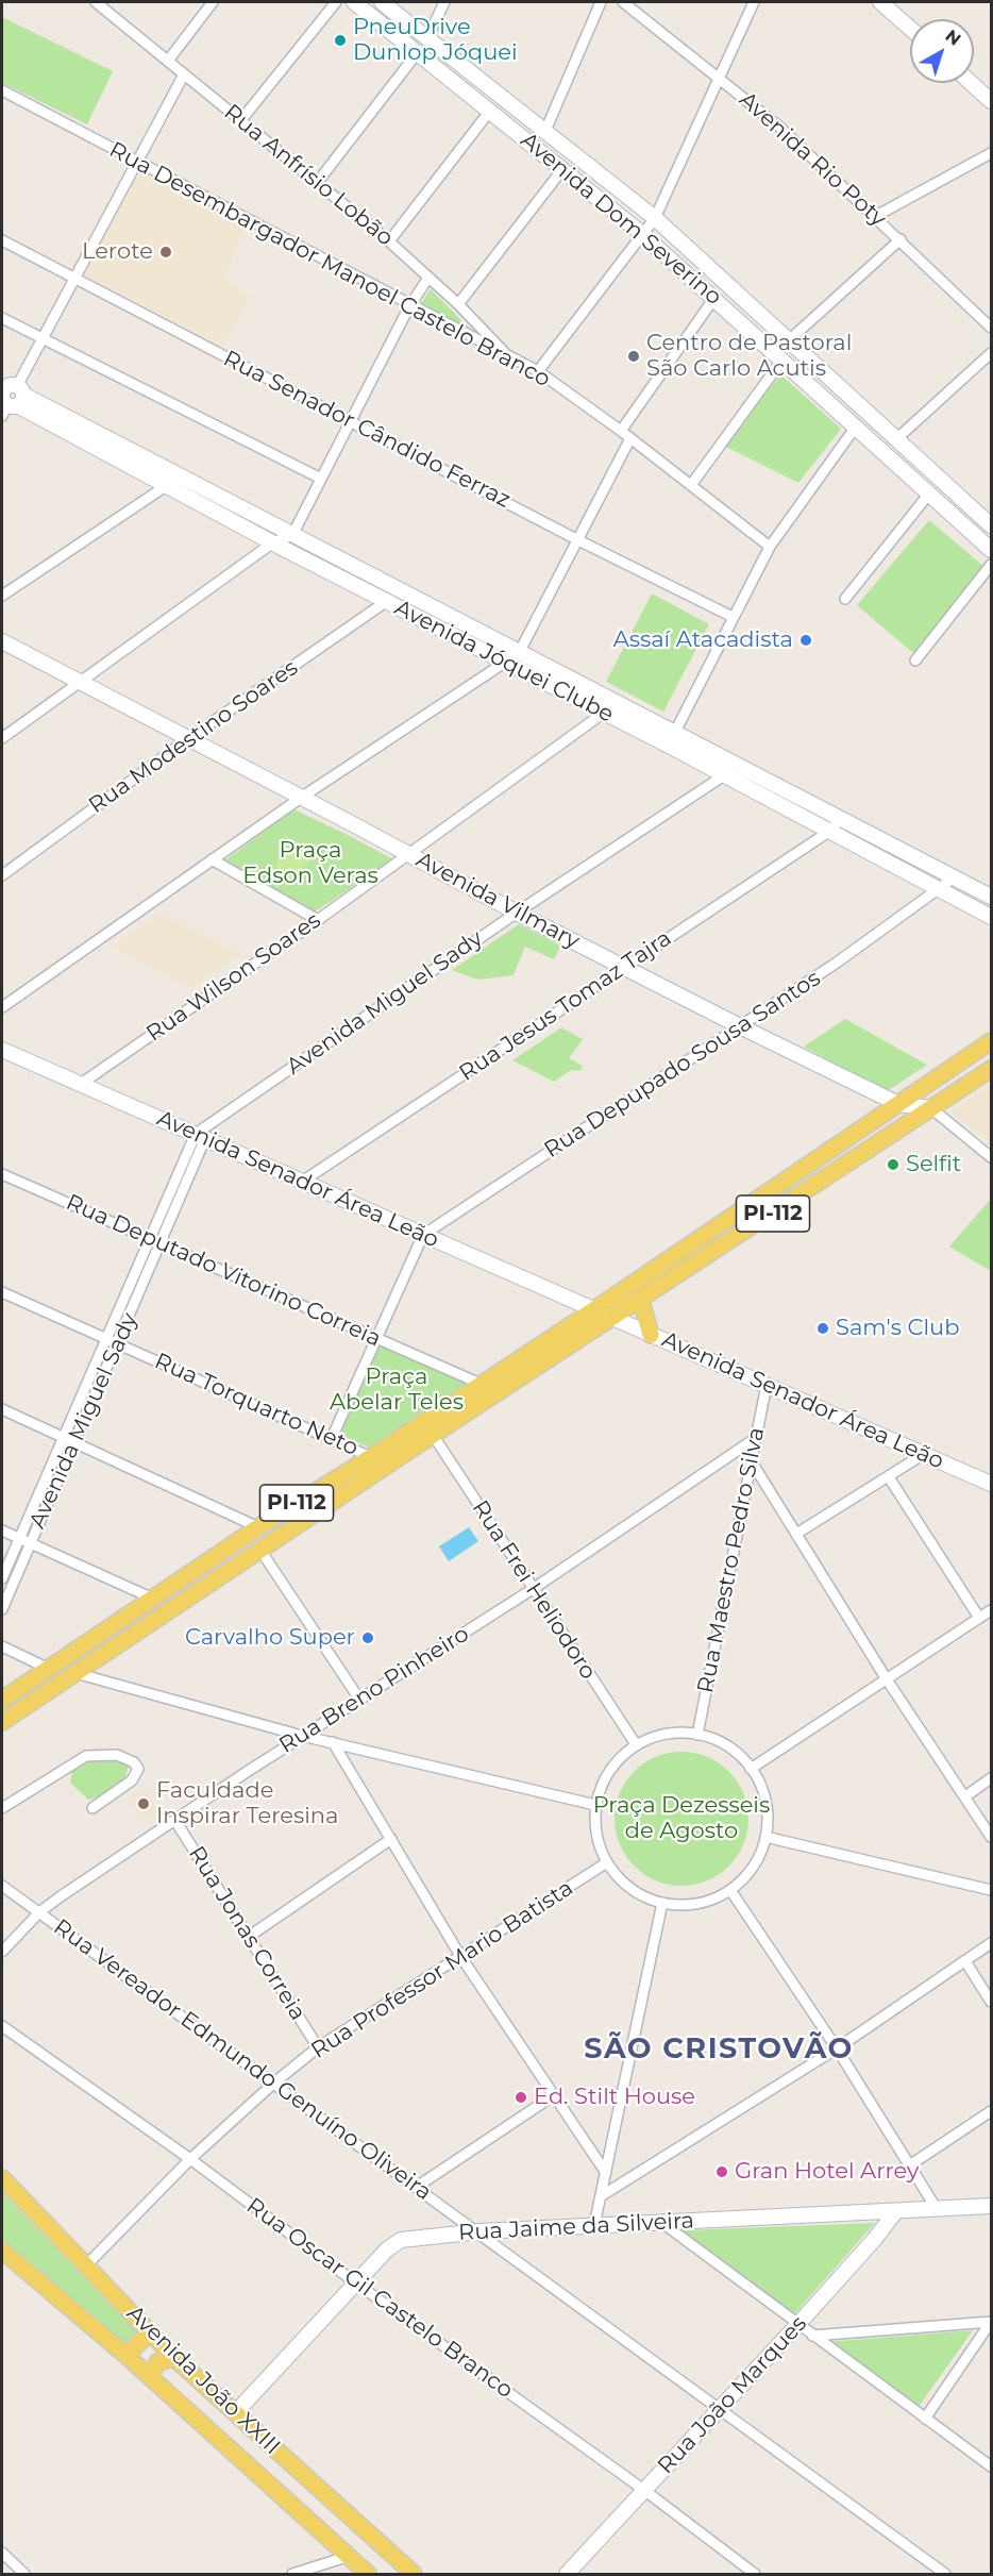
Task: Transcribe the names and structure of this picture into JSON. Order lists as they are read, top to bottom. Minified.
{"streets":{"main road":["Avenida Dom Severino","Avenida Jóquei Clube","Avenida Vilmary","Avenida Senador Área Leão","PI-112","Rua Jaime da Silveira","Avenida João XXIII","Rua João Marques"],"street":["Avenida Rio Poty","Rua Anfrísio Lobão","Rua Desembargador Manoel Castelo Branco","Rua Senador Cândido Ferraz","Rua Modestino Soares","Rua Wilson Soares","Avenida Miguel Sady","Rua Jesus Tomaz Tajra","Rua Depupado Sousa Santos","Rua Deputado Vitorino Correia","Rua Torquarto Neto","Rua Maestro Pedro Silva","Rua Frei Heliodoro","Rua Breno Pinheiro","Rua Jonas Correia","Rua Professor Mario Batista","Rua Vereador Edmundo Genuíno Oliveira","Rua Oscar Gil Castelo Branco"]},"crossings":[["Rua Anfrísio Lobão","Rua Desembargador Manoel Castelo Branco"],["Avenida Jóquei Clube","Rua Modestino Soares"],["Avenida Jóquei Clube","Rua Wilson Soares"],["Avenida Jóquei Clube","Avenida Miguel Sady"],["Avenida Jóquei Clube","Rua Jesus Tomaz Tajra"],["Avenida Jóquei Clube","Rua Depupado Sousa Santos"],["Rua Modestino Soares","Avenida Vilmary"],["Avenida Vilmary","Rua Wilson Soares"],["Avenida Vilmary","Avenida Miguel Sady"],["Avenida Vilmary","Rua Jesus Tomaz Tajra"],["Avenida Vilmary","Rua Depupado Sousa Santos"],["Avenida Vilmary","PI-112"],["Rua Wilson Soares","Avenida Senador Área Leão"],["Avenida Miguel Sady","Avenida Senador Área Leão"],["Avenida Miguel Sady","Rua Deputado Vitorino Correia"],["Avenida Miguel Sady","Rua Torquarto Neto"],["Rua Jesus Tomaz Tajra","Avenida Senador Área Leão"],["Rua Depupado Sousa Santos","Avenida Senador Área Leão"],["Avenida Senador Área Leão","PI-112"],["Avenida Senador Área Leão","Rua Maestro Pedro Silva"],["PI-112","Rua Deputado Vitorino Correia"],["PI-112","Rua Torquarto Neto"],["PI-112","Rua Frei Heliodoro"],["Rua Maestro Pedro Silva","Rua Frei Heliodoro"],["Rua Maestro Pedro Silva","Rua Breno Pinheiro"],["Rua Maestro Pedro Silva","Rua Professor Mario Batista"],["Rua Frei Heliodoro","Rua Breno Pinheiro"],["Rua Frei Heliodoro","Rua Professor Mario Batista"],["Rua Breno Pinheiro","Rua Jonas Correia"],["Rua Breno Pinheiro","Rua Vereador Edmundo Genuíno Oliveira"],["Rua Jonas Correia","Rua Professor Mario Batista"],["Rua Professor Mario Batista","Rua Vereador Edmundo Genuíno Oliveira"],["Rua Professor Mario Batista","Rua Oscar Gil Castelo Branco"],["Rua Professor Mario Batista","Avenida João XXIII"],["Rua Vereador Edmundo Genuíno Oliveira","Rua Jaime da Silveira"],["Rua Vereador Edmundo Genuíno Oliveira","Rua João Marques"],["Rua Jaime da Silveira","Rua Oscar Gil Castelo Branco"],["Rua Jaime da Silveira","Avenida João XXIII"],["Rua Jaime da Silveira","Rua João Marques"],["Rua Oscar Gil Castelo Branco","Rua João Marques"]],"districts":["SÃO CRISTOVÃO"],"parks":["Praça Edson Veras","Praça Abelar Teles","Praça Dezesseis de Agosto"],"places":["PneuDrive Dunlop Jóquei","Lerote","Centro de Pastoral São Carlo Acutis","Assaí Atacadista","Selfit","Sam's Club","Carvalho Super","Faculdade Inspirar Teresina","Ed. Stilt House","Gran Hotel Arrey"],"north":"top right"}
